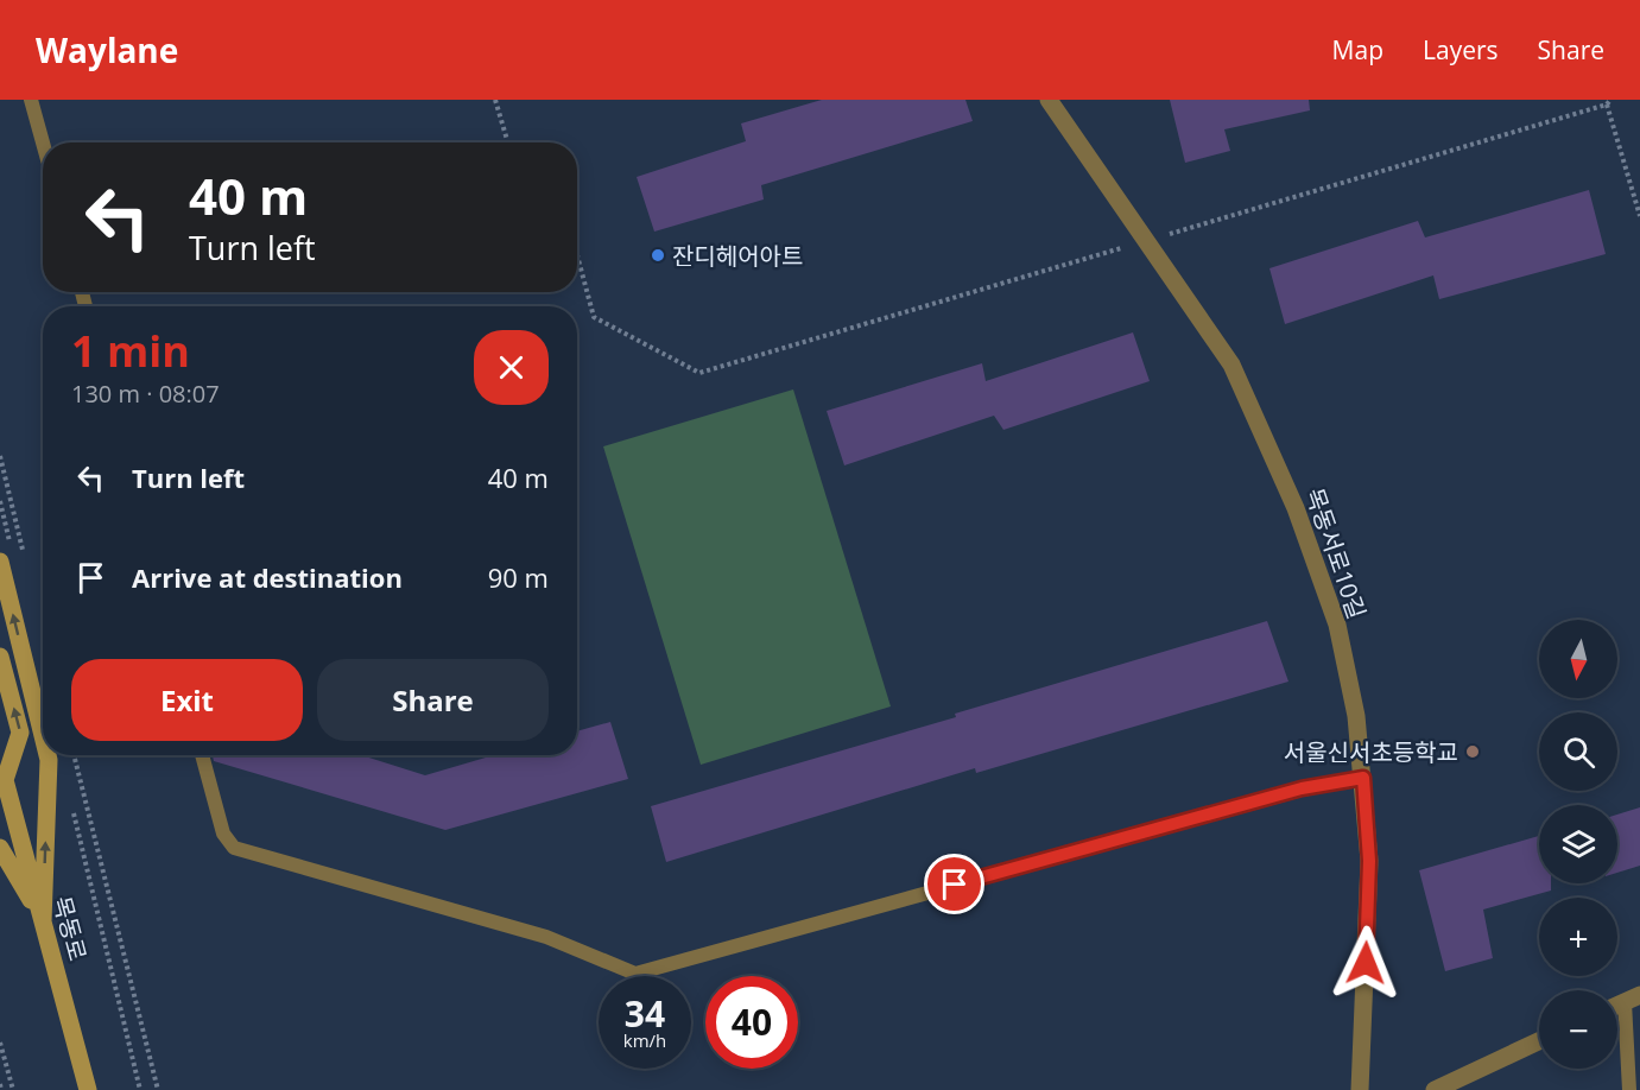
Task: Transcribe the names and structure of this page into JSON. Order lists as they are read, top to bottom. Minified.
{"streets":{"main road":["목동로"],"street":["목동서로10길"]},"places":["잔디헤어아트","서울신서초등학교"],"north":"bottom","page":{"header":"Waylane","nav":["Map","Layers","Share"],"turn":["40 m","Turn left"],"heading":["1 min","130 m · 08:07"],"list":[{"name":"Turn left","value":"40 m"},{"name":"Arrive at destination","value":"90 m"}],"map_buttons":["+","−"],"buttons":["Exit","Share"],"speed":"34 km/h","limit":"40"}}
